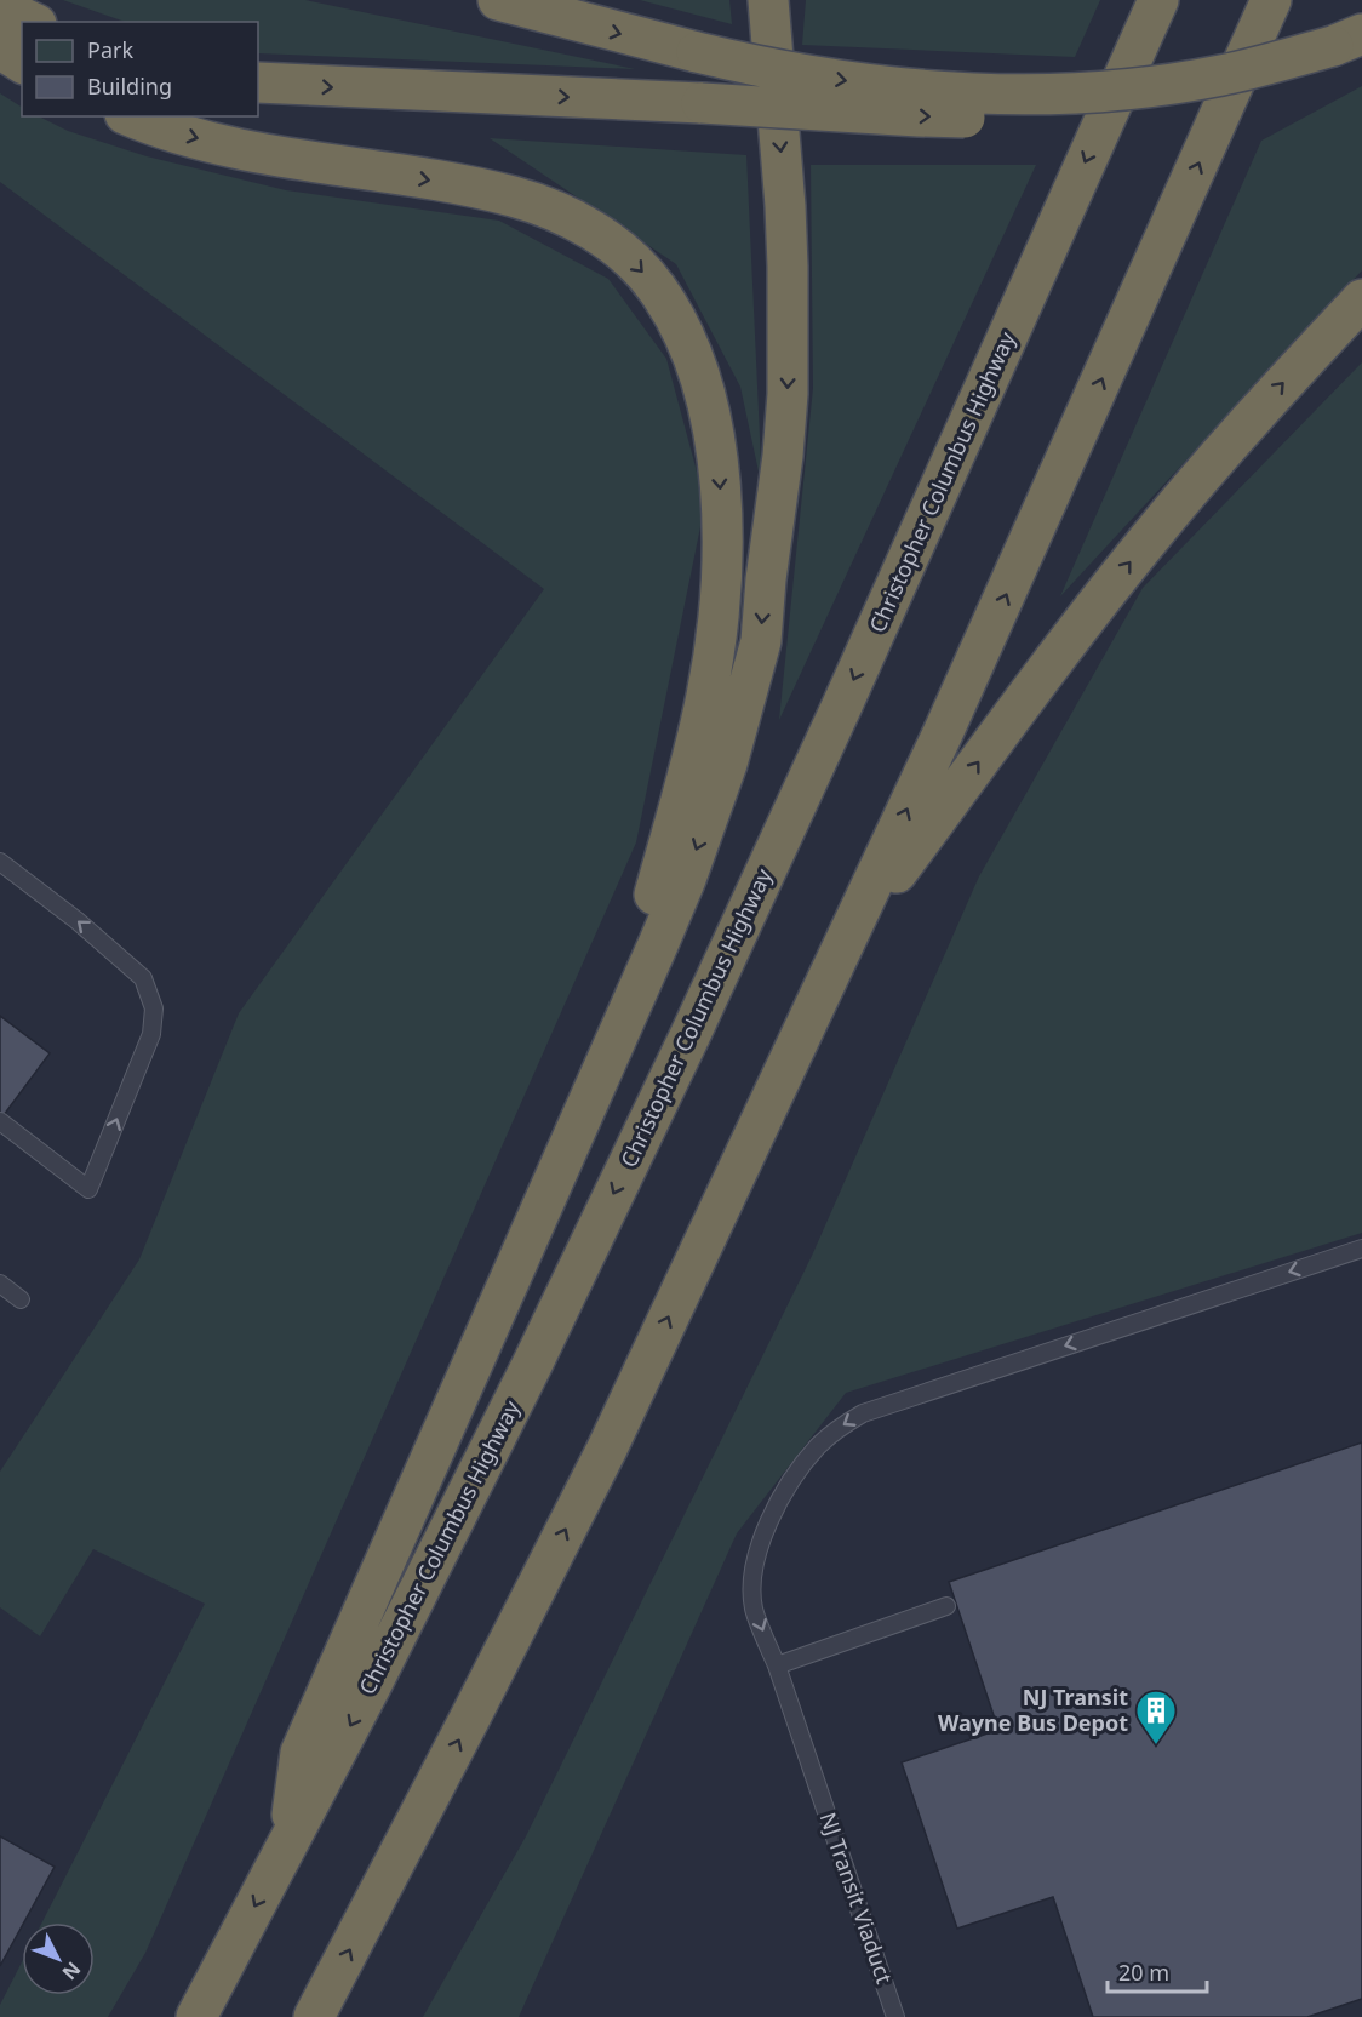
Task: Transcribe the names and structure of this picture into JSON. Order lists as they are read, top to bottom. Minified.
{"streets":{"highway":["Christopher Columbus Highway"],"lane":["NJ Transit Viaduct"]},"one_way":["NJ Transit Viaduct"],"places":{"building":["NJ Transit Wayne Bus Depot"]},"legend":["Park","Building"],"scale_bar":"20 m","north":"bottom right"}
